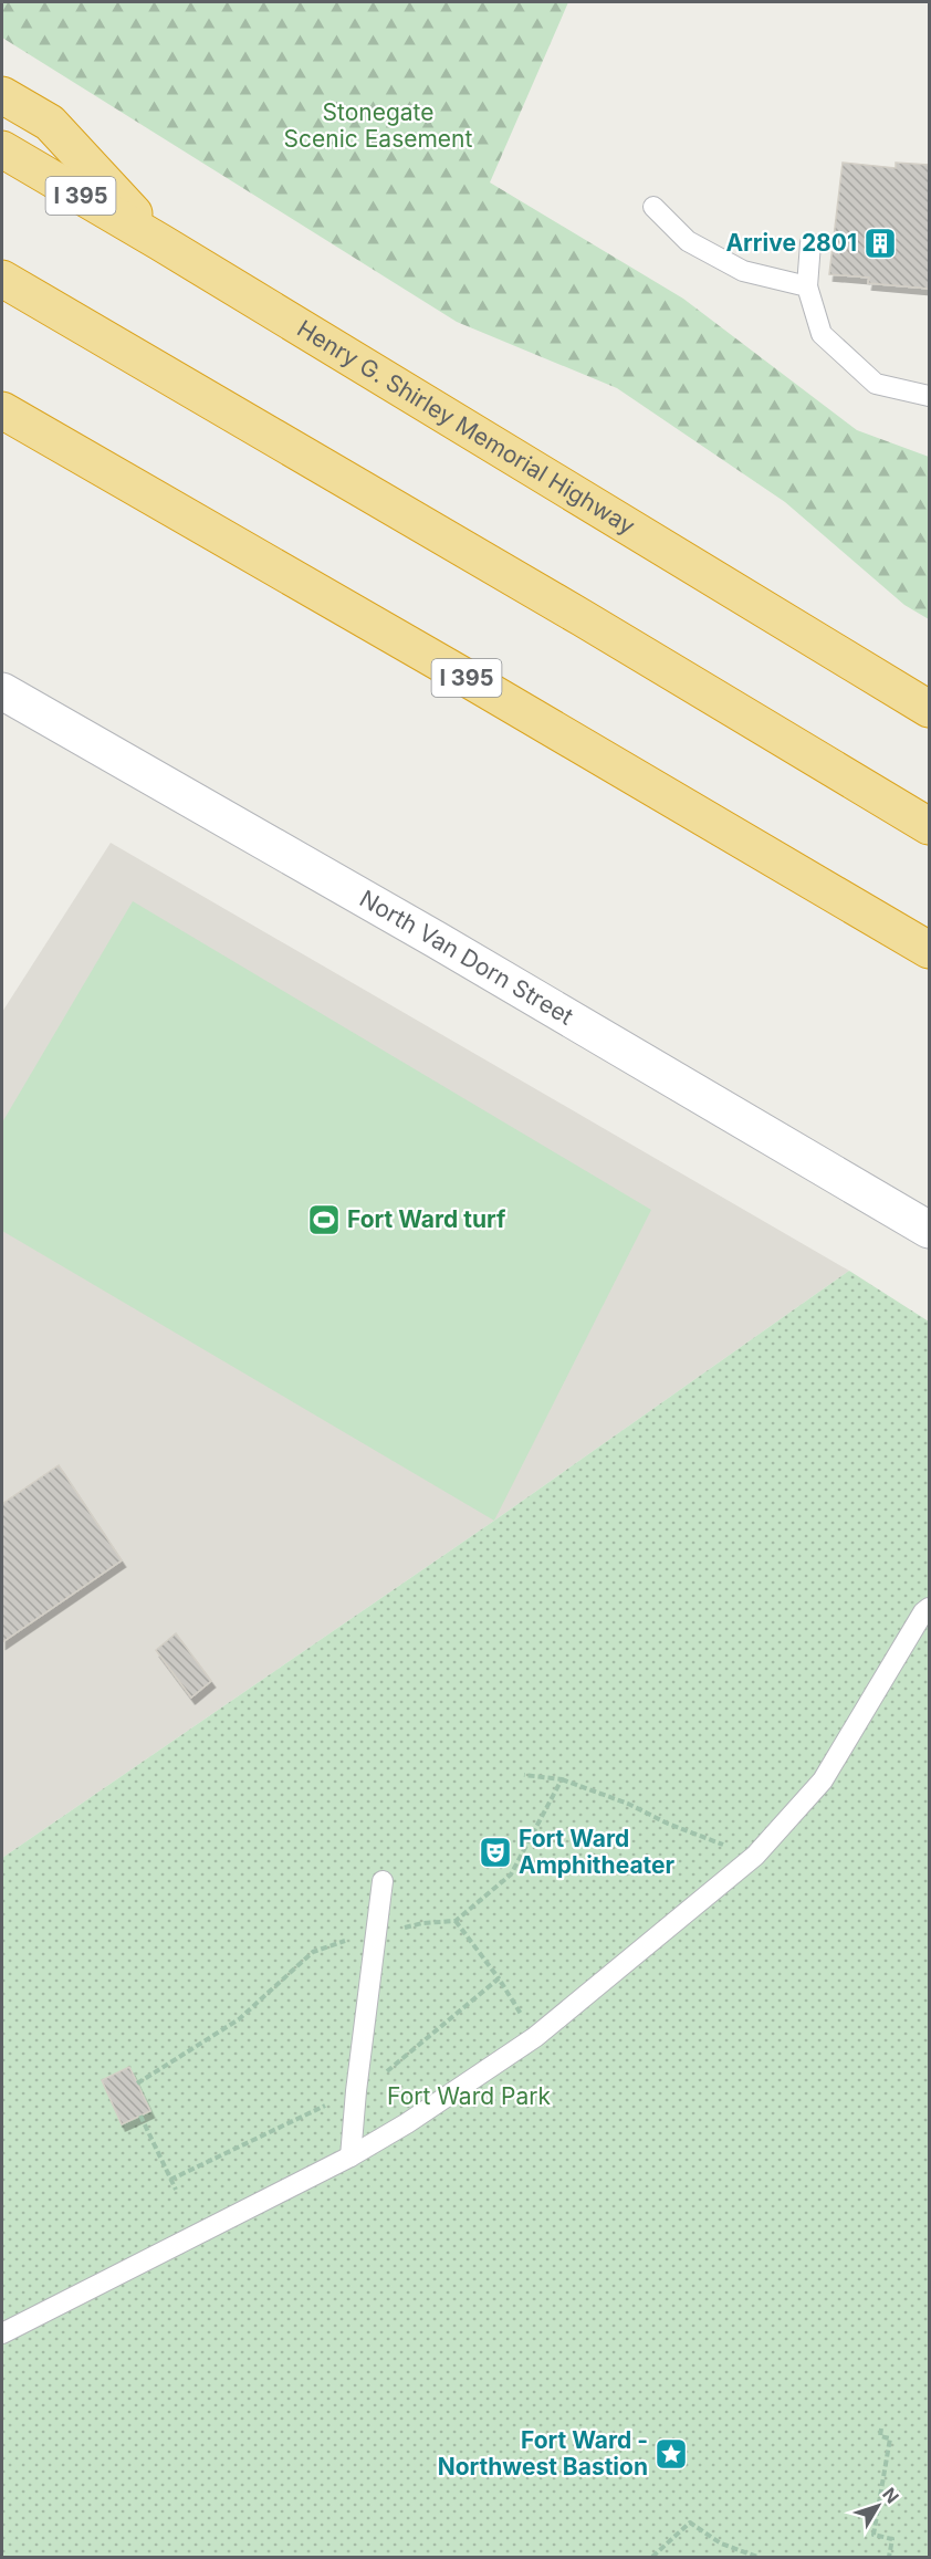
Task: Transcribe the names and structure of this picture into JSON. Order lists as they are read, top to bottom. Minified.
{"streets":{"highway":["I 395","Henry G. Shirley Memorial Highway"],"main road":["North Van Dorn Street"]},"parks":["Stonegate Scenic Easement","Fort Ward Park"],"places":{"building":["Arrive 2801"],"sports":["Fort Ward turf"],"theatre":["Fort Ward Amphitheater"],"place":["Fort Ward - Northwest Bastion"]},"north":"top right"}
